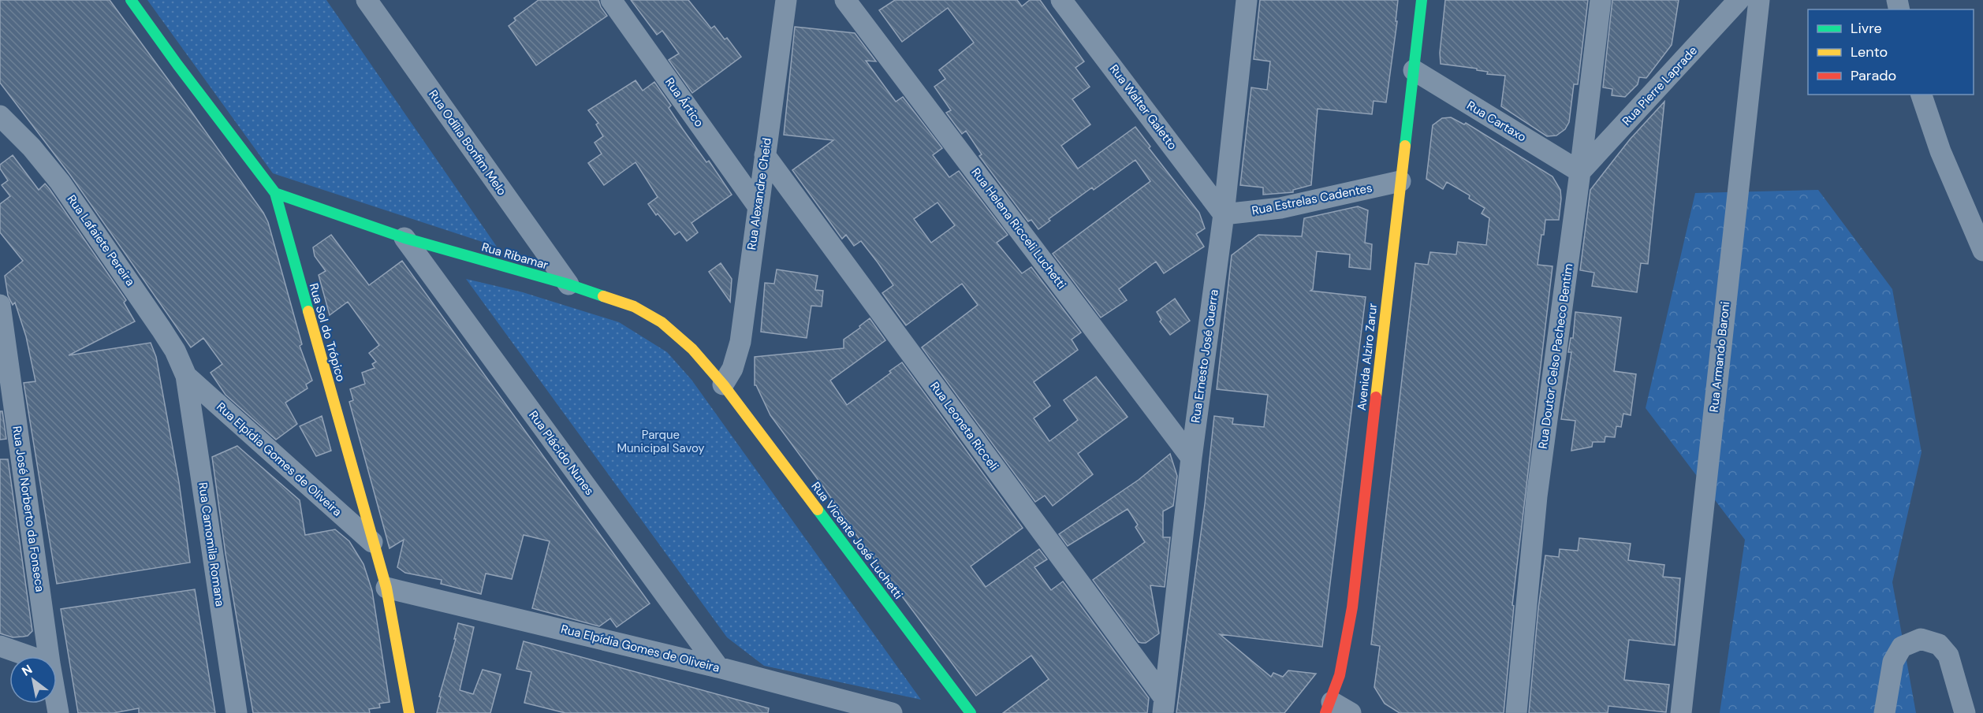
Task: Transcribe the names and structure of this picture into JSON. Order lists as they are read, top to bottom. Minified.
{"streets":{"street":["Rua Pierre Laprade","Rua Ártico","Rua Walter Galetto","Rua Cartaxo","Rua Odília Bonfim Melo","Rua Alexandre Cheid","Rua Estrelas Cadentes","Rua Helena Ricceli Luchetti","Rua Lafaiete Pereira","Rua Ribamar","Rua Sol do Trópico","Rua Ernesto José Guerra","Rua Doutor Celso Pacheco Bentim","Avenida Alziro Zarur","Rua Armando Baroni","Rua Leoneta Ricceli","Rua Plácido Nunes","Rua Elpídia Gomes de Oliveira","Rua José Norberto da Fonseca","Rua Vicente José Luchetti","Rua Camomila Romana"]},"crossings":[["Rua Pierre Laprade","Rua Cartaxo"],["Rua Pierre Laprade","Rua Doutor Celso Pacheco Bentim"],["Rua Ártico","Rua Alexandre Cheid"],["Rua Walter Galetto","Rua Estrelas Cadentes"],["Rua Walter Galetto","Rua Ernesto José Guerra"],["Rua Cartaxo","Rua Doutor Celso Pacheco Bentim"],["Rua Cartaxo","Avenida Alziro Zarur"],["Rua Odília Bonfim Melo","Rua Ribamar"],["Rua Alexandre Cheid","Rua Ribamar"],["Rua Alexandre Cheid","Rua Leoneta Ricceli"],["Rua Alexandre Cheid","Rua Vicente José Luchetti"],["Rua Estrelas Cadentes","Rua Ernesto José Guerra"],["Rua Estrelas Cadentes","Avenida Alziro Zarur"],["Rua Helena Ricceli Luchetti","Rua Ernesto José Guerra"],["Rua Lafaiete Pereira","Rua Elpídia Gomes de Oliveira"],["Rua Lafaiete Pereira","Rua Camomila Romana"],["Rua Ribamar","Rua Sol do Trópico"],["Rua Ribamar","Rua Plácido Nunes"],["Rua Ribamar","Rua Vicente José Luchetti"],["Rua Sol do Trópico","Rua Elpídia Gomes de Oliveira"],["Rua Ernesto José Guerra","Rua Leoneta Ricceli"],["Rua Plácido Nunes","Rua Elpídia Gomes de Oliveira"],["Rua Elpídia Gomes de Oliveira","Rua Camomila Romana"]],"parks":["Parque Municipal Savoy"],"legend":["Livre","Lento","Parado"],"north":"top left"}
